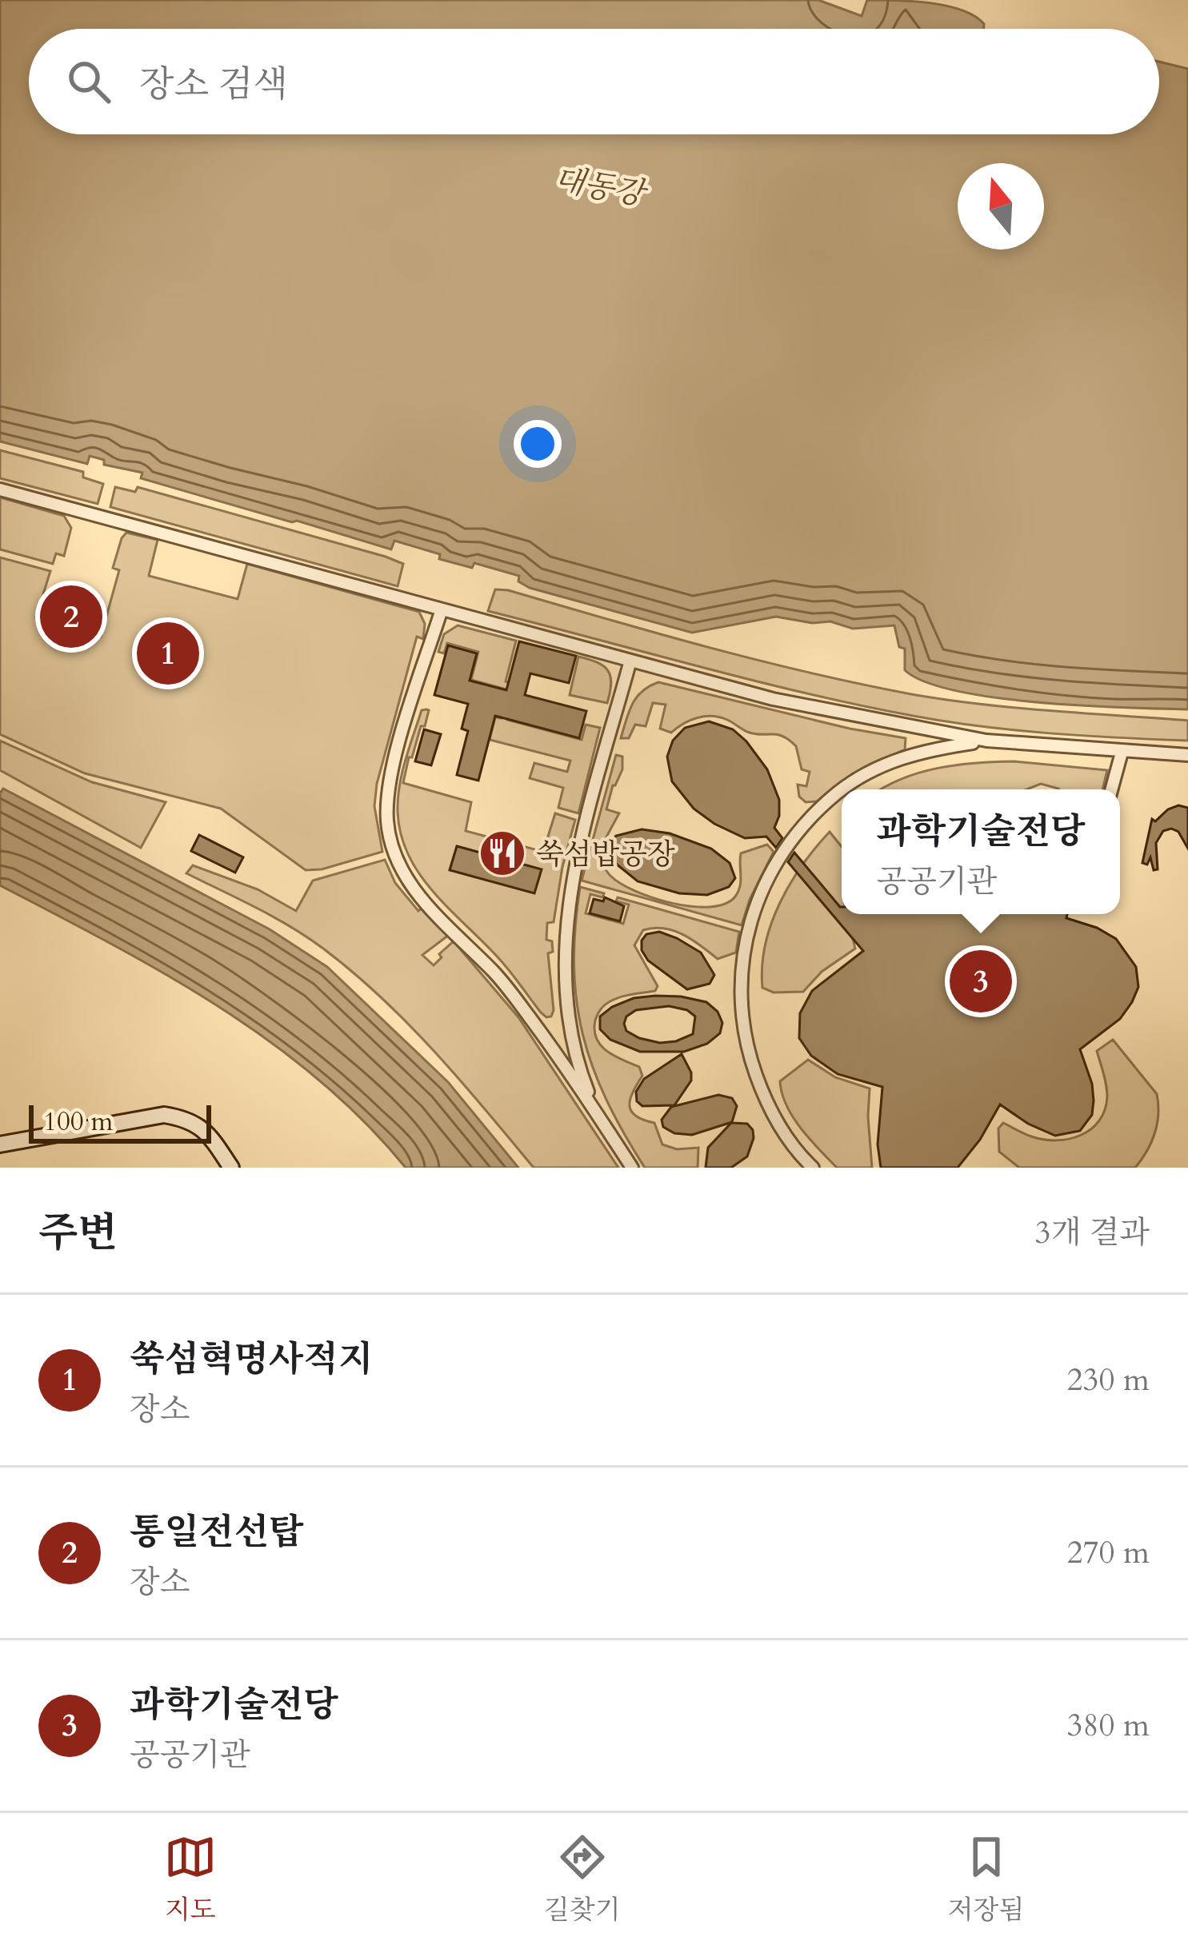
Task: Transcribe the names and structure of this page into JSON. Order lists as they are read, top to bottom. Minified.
{"water":["대동강"],"places":{"restaurant":["쑥섬밥공장"]},"scale_bar":"100 m","north":"top","page":{"search":"장소 검색","pins":["2","1","3"],"popup":["과학기술전당","공공기관"],"scale":"100 m","heading":["주변","3개 결과"],"list":[{"mark":"1","name":"쑥섬혁명사적지","note":"장소","value":"230 m"},{"mark":"2","name":"통일전선탑","note":"장소","value":"270 m"},{"mark":"3","name":"과학기술전당","note":"공공기관","value":"380 m"}],"nav":["지도","길찾기","저장됨"]}}
